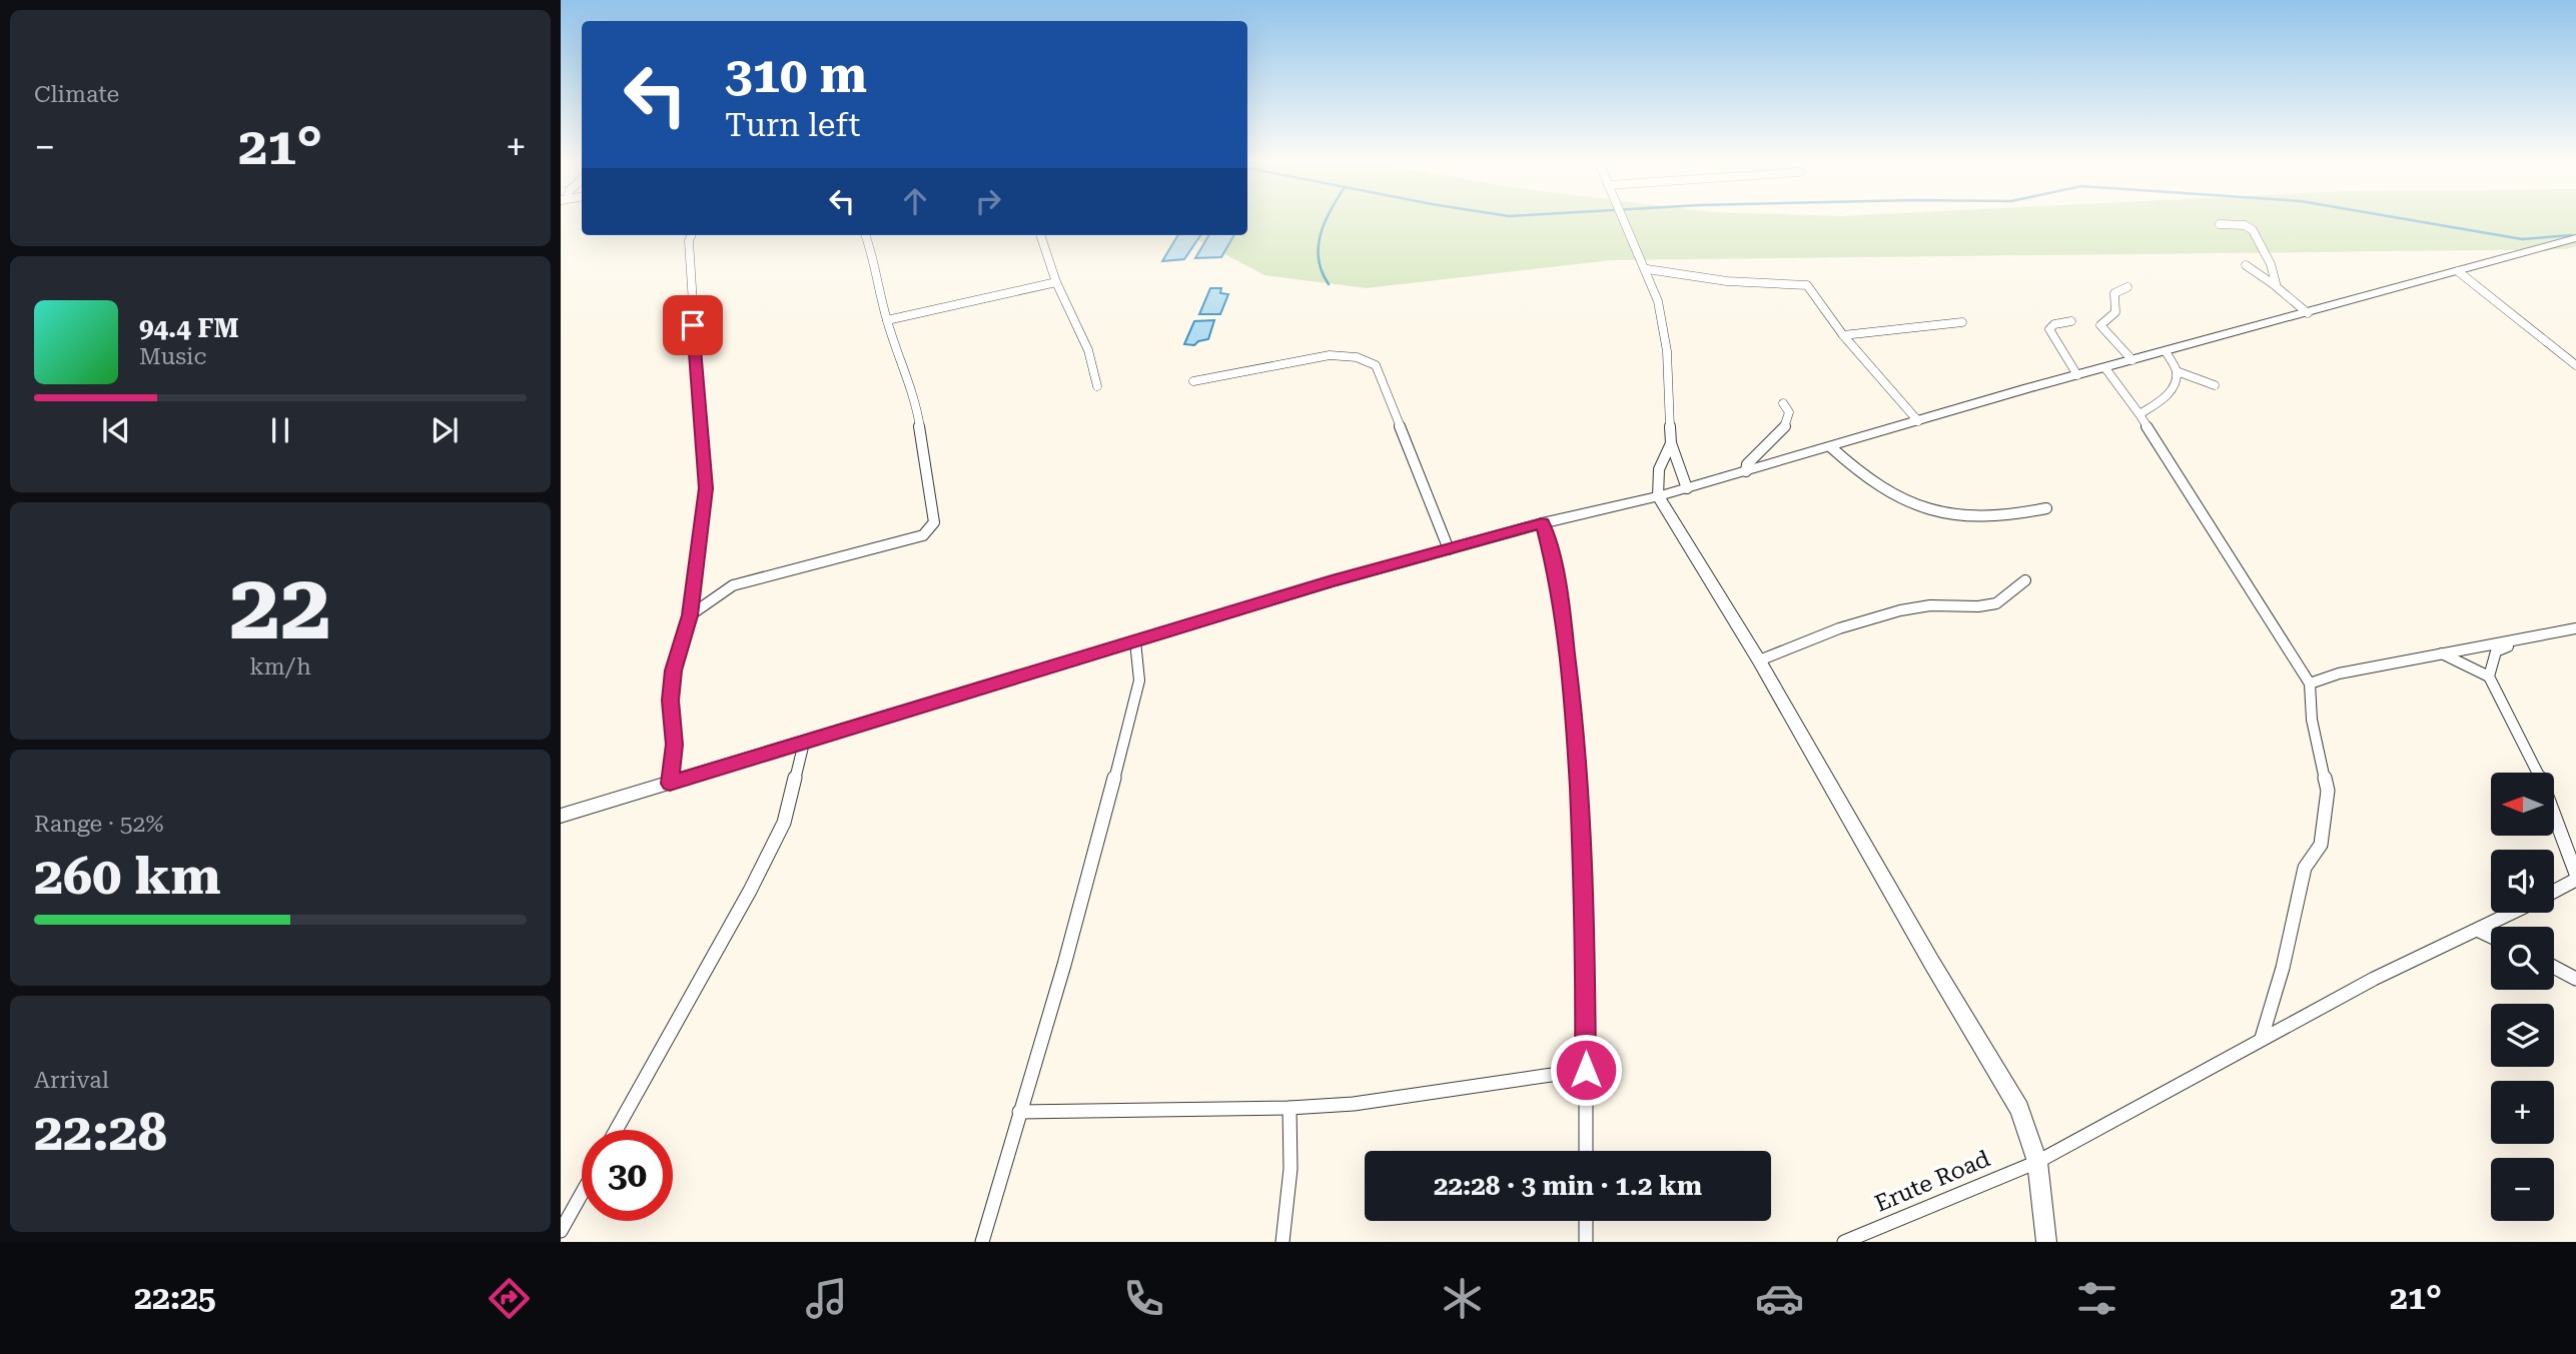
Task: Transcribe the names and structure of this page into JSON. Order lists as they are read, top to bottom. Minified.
{"streets":{"street":["Erute Road"]},"north":"left","page":{"tile":["Climate",["22","km/h"],["Range · 52%","260 km"],["Arrival","22:28"]],"turn":["310 m","Turn left"],"heat":["−","21°","+"],"song":["94.4 FM","Music"],"map_buttons":["+","−"],"limit":"30","trip":"22:28 · 3 min · 1.2 km","tabs":["22:25","21°"]}}
